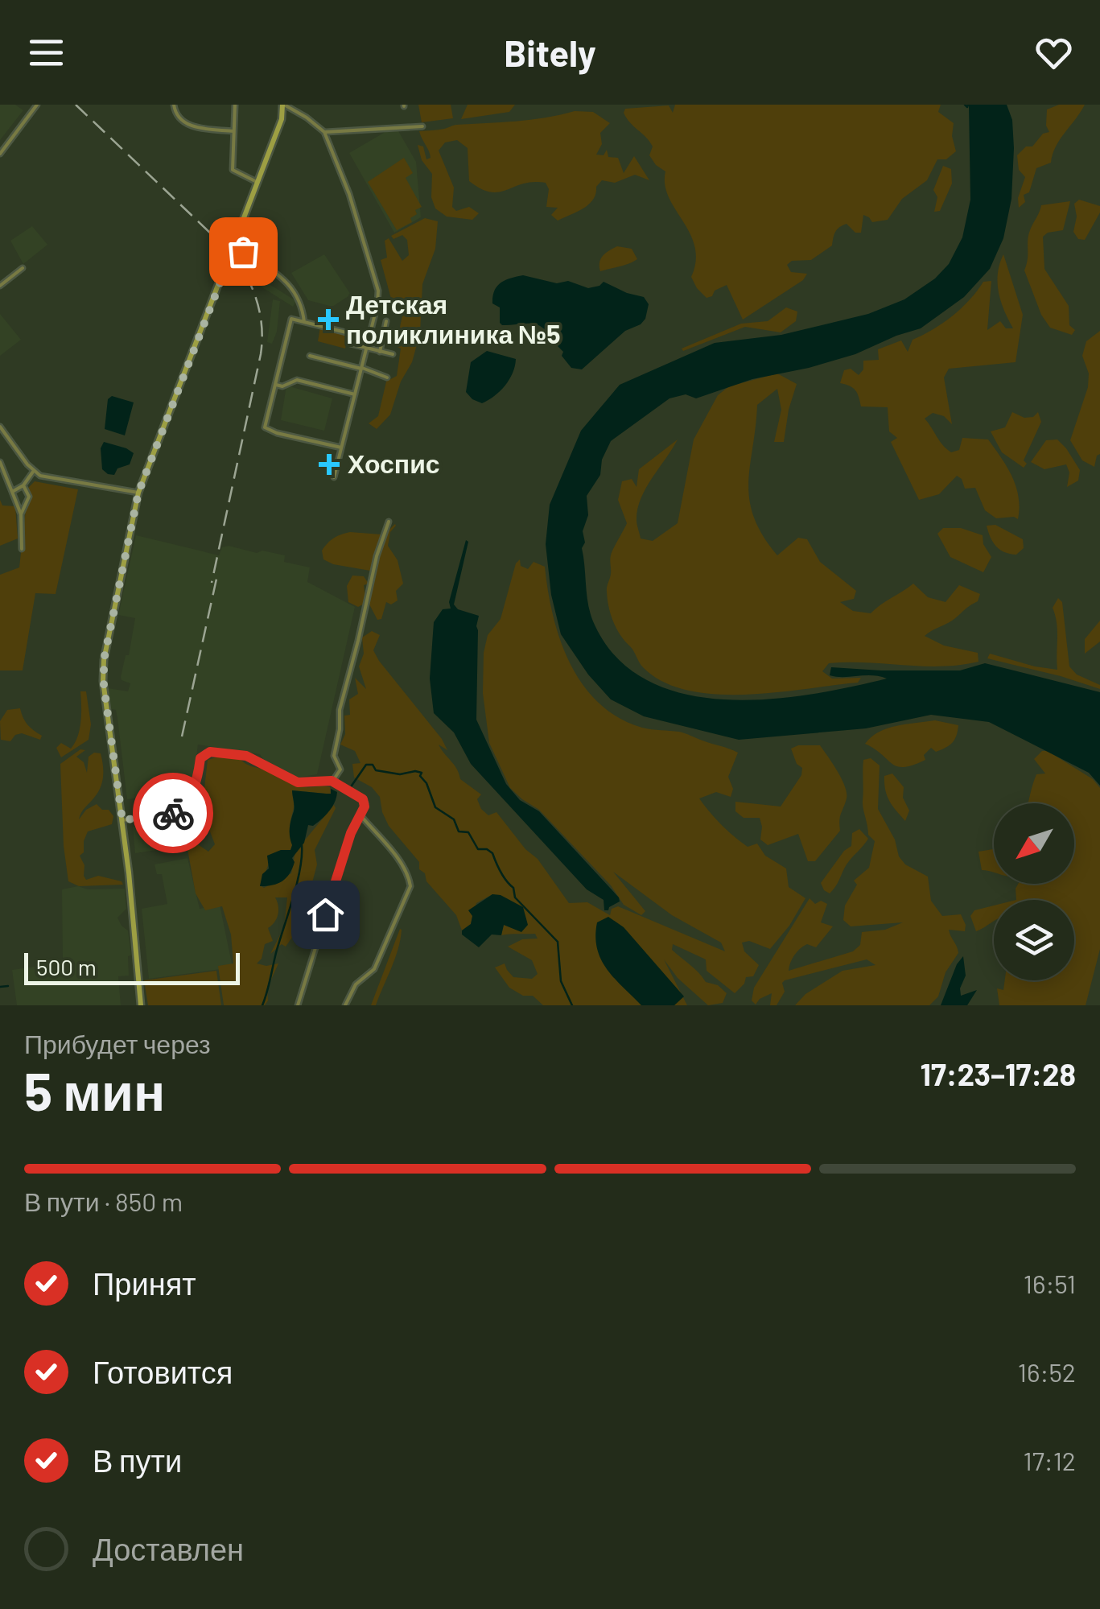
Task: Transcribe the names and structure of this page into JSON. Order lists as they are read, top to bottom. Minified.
{"places":{"health":["Детская поликлиника №5","Хоспис"]},"scale_bar":"500 m","north":"bottom left","page":{"header":"Bitely","scale":"500 m","heading":["5 мин","Прибудет через","17:23–17:28"],"bar":"В пути · 850 m","list":[["Принят","16:51"],["Готовится","16:52"],["В пути","17:12"],"Доставлен"]}}
